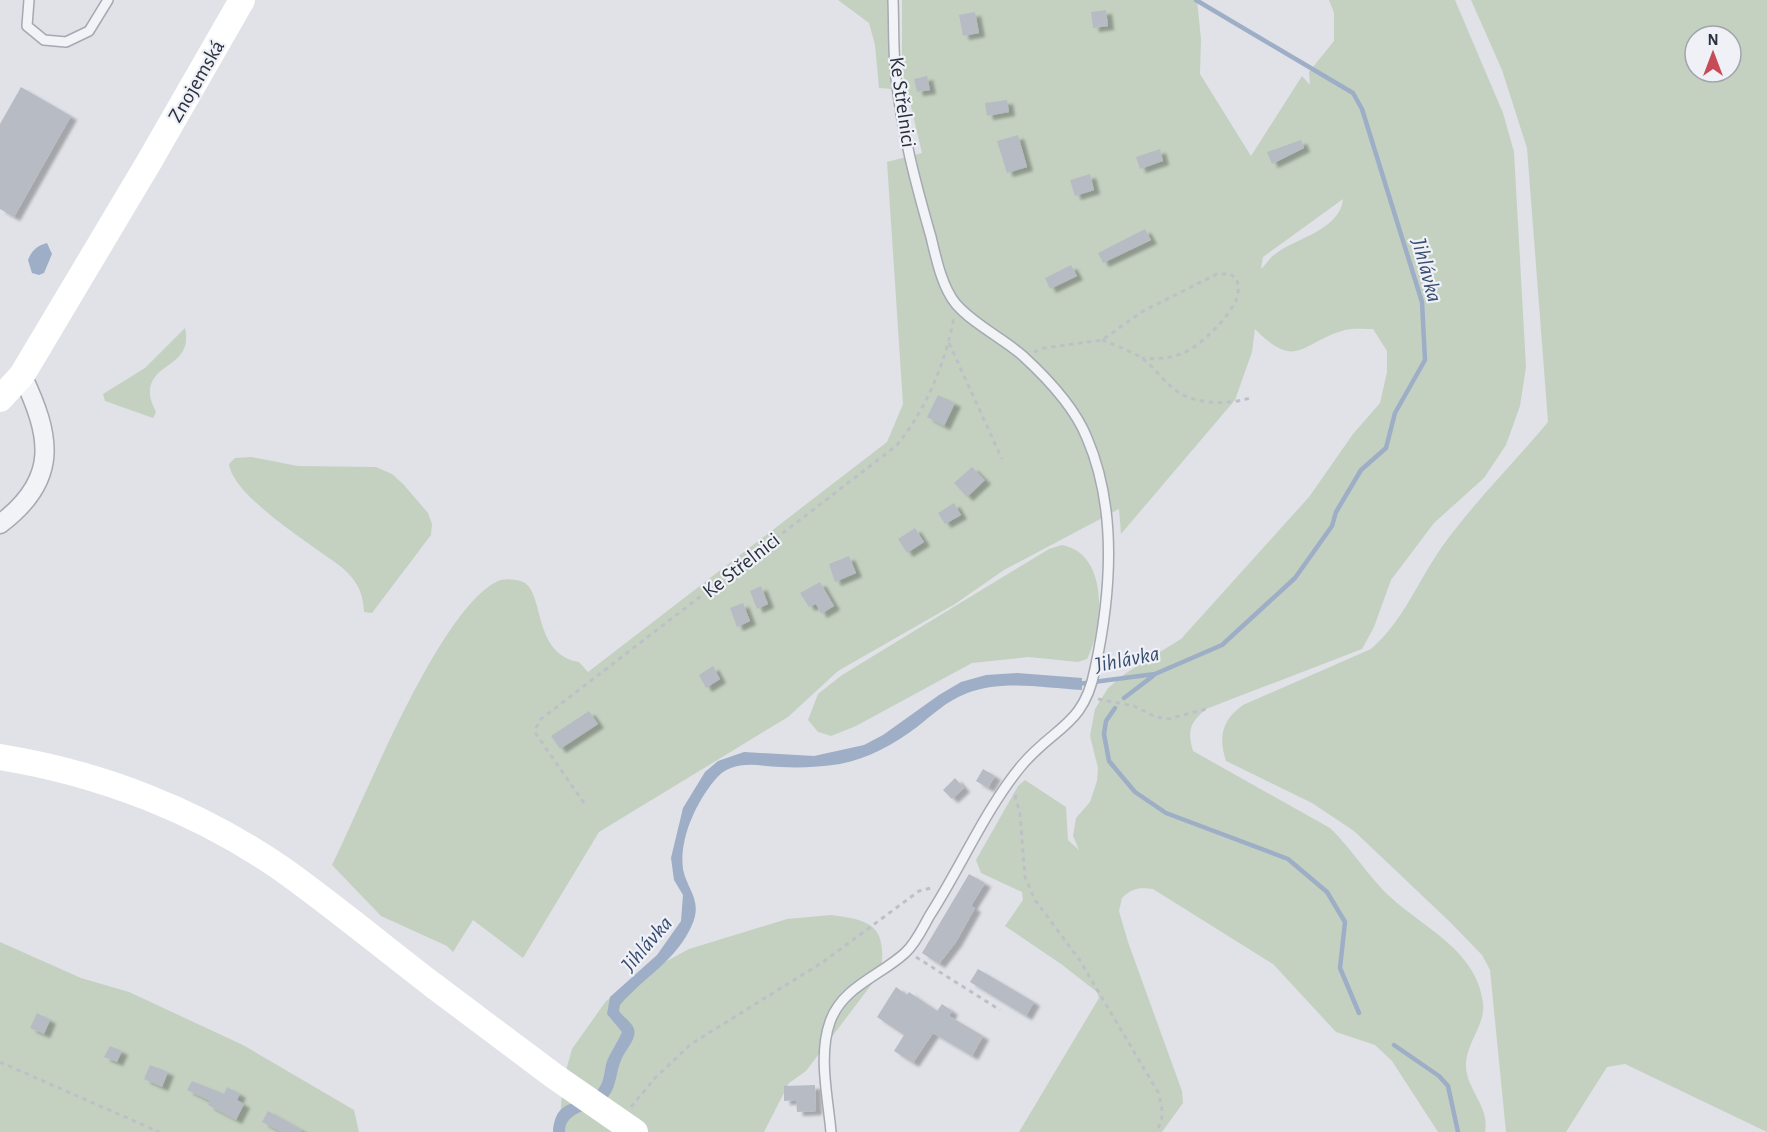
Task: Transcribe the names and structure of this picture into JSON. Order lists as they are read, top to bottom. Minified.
{"streets":{"main road":["Znojemská"],"lane":["Ke Střelnici"]},"water":["Jihlávka"],"north":"top"}
